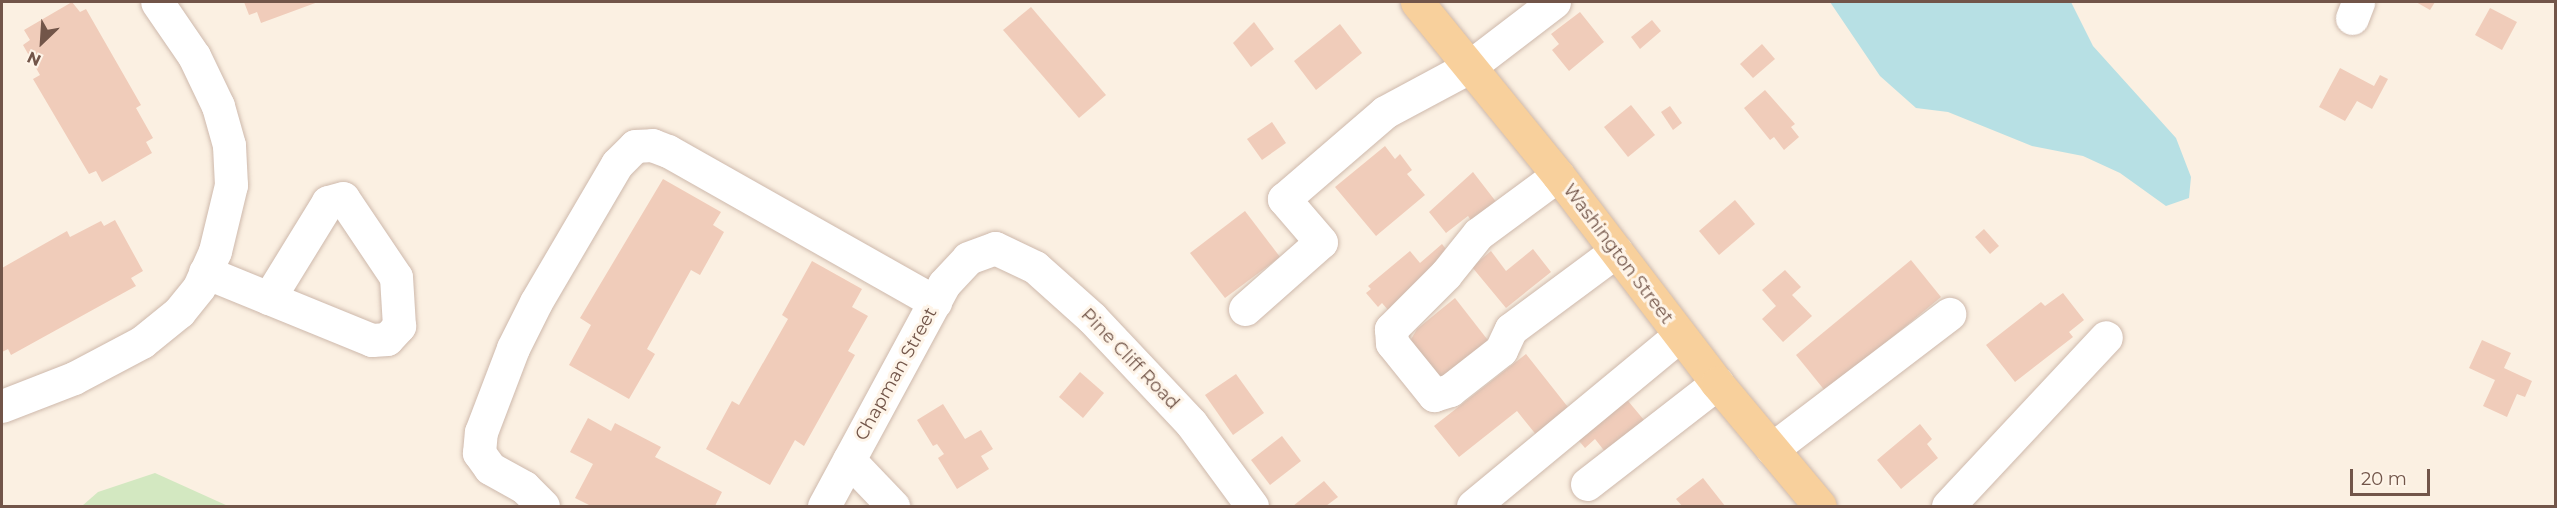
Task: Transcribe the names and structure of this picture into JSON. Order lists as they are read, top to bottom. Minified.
{"streets":{"main road":["Washington Street"],"street":["Pine Cliff Road","Chapman Street"]},"crossings":[["Pine Cliff Road","Chapman Street"]],"scale_bar":"20 m","north":"bottom left"}
